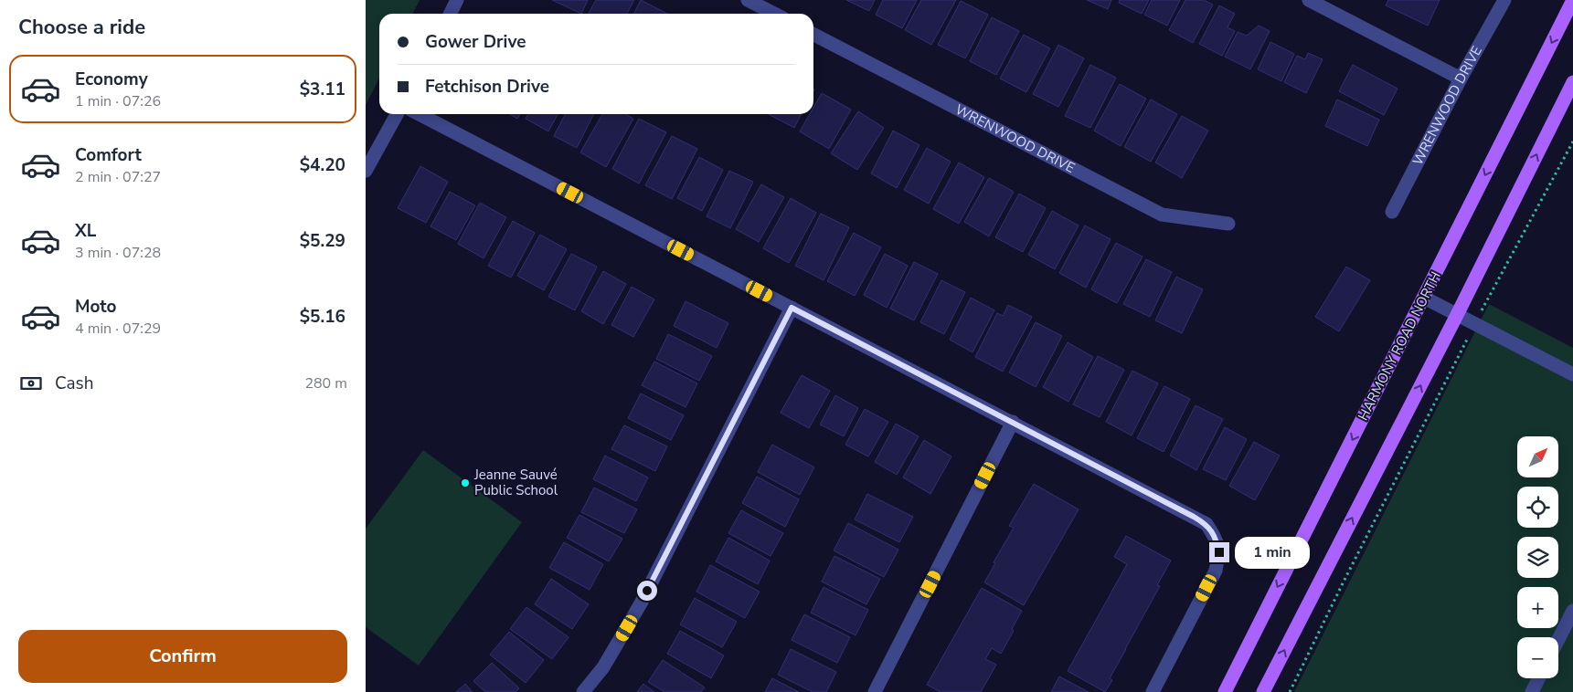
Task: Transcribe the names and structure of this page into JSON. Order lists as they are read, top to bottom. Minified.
{"streets":{"main road":["HARMONY ROAD NORTH"],"street":["WRENWOOD DRIVE"]},"places":["Jeanne Sauvé Public School"],"north":"top right","page":{"heading":"Choose a ride","banner":["Gower Drive","Fetchison Drive"],"list":[{"name":"Economy","note":"1 min · 07:26","value":"$3.11"},{"name":"Comfort","note":"2 min · 07:27","value":"$4.20"},{"name":"XL","note":"3 min · 07:28","value":"$5.29"},{"name":"Moto","note":"4 min · 07:29","value":"$5.16"}],"pay":["Cash","280 m"],"map_buttons":["+","−"],"bubble":"1 min","buttons":"Confirm"}}
